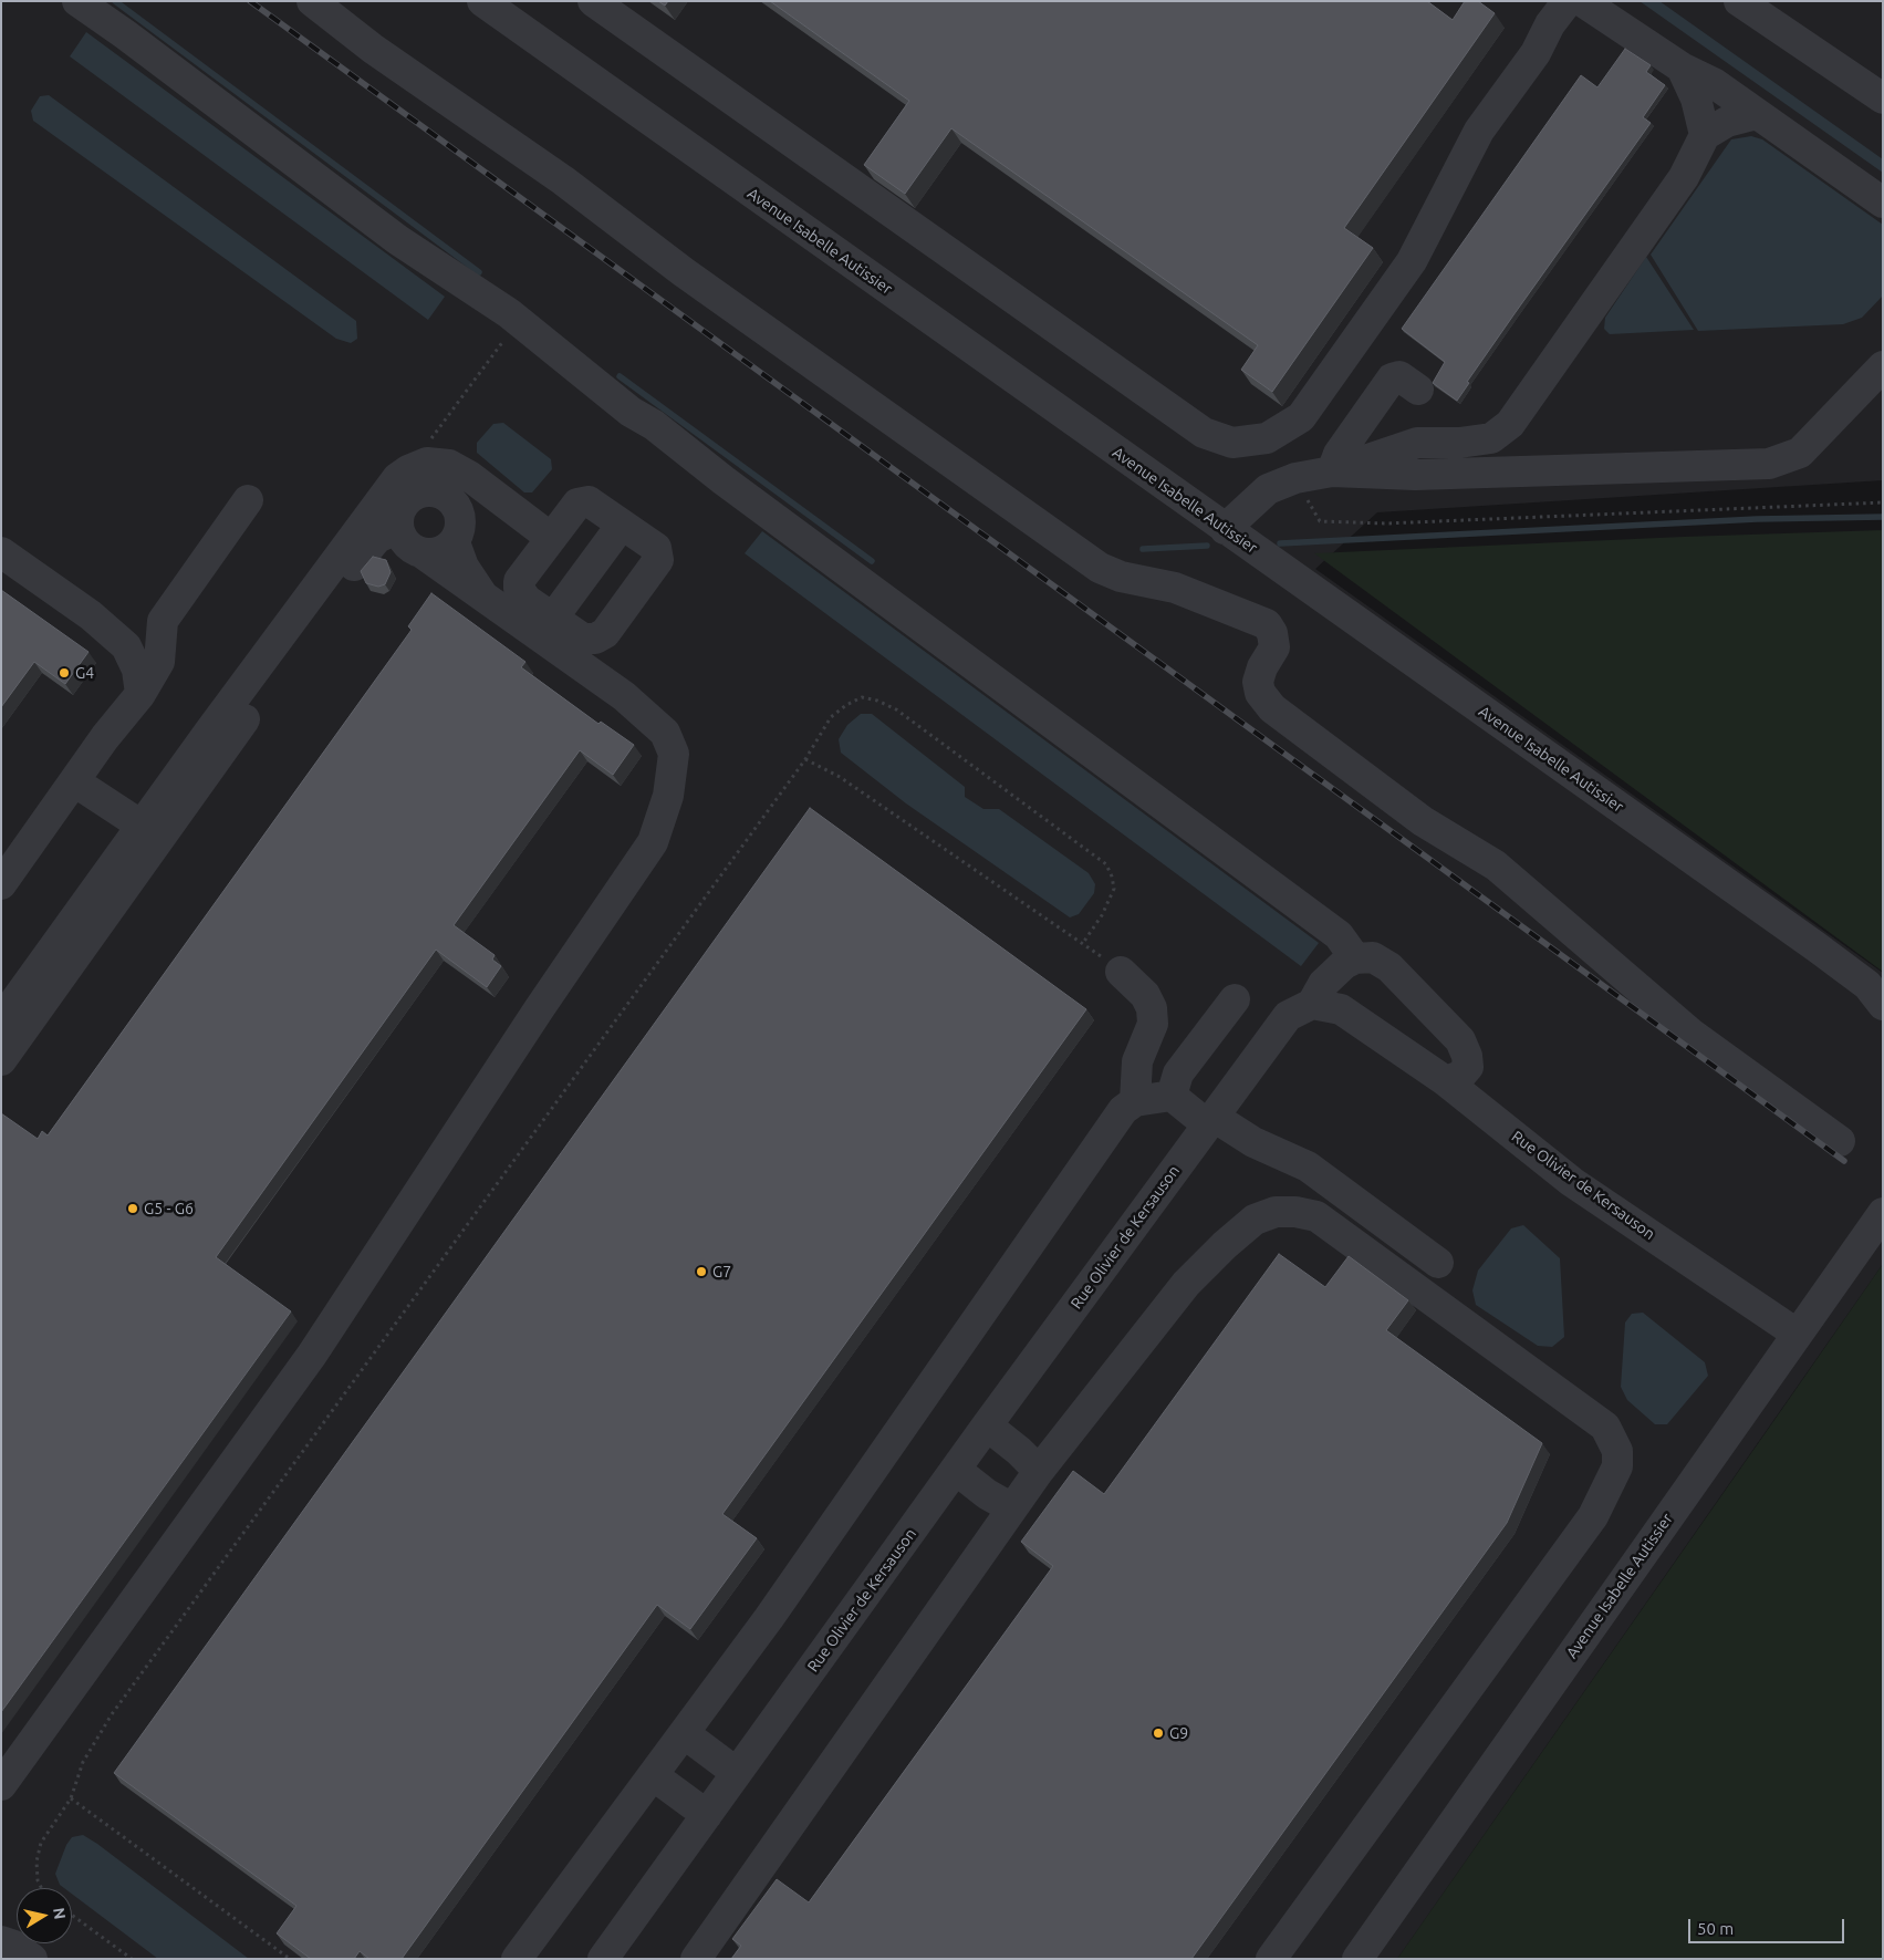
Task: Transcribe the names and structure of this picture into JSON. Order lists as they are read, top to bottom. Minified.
{"streets":{"street":["Avenue Isabelle Autissier","Rue Olivier de Kersauson"]},"crossings":[["Avenue Isabelle Autissier","Rue Olivier de Kersauson"]],"places":["G4","G5 - G6","G7","G9"],"scale_bar":"50 m","north":"right"}
